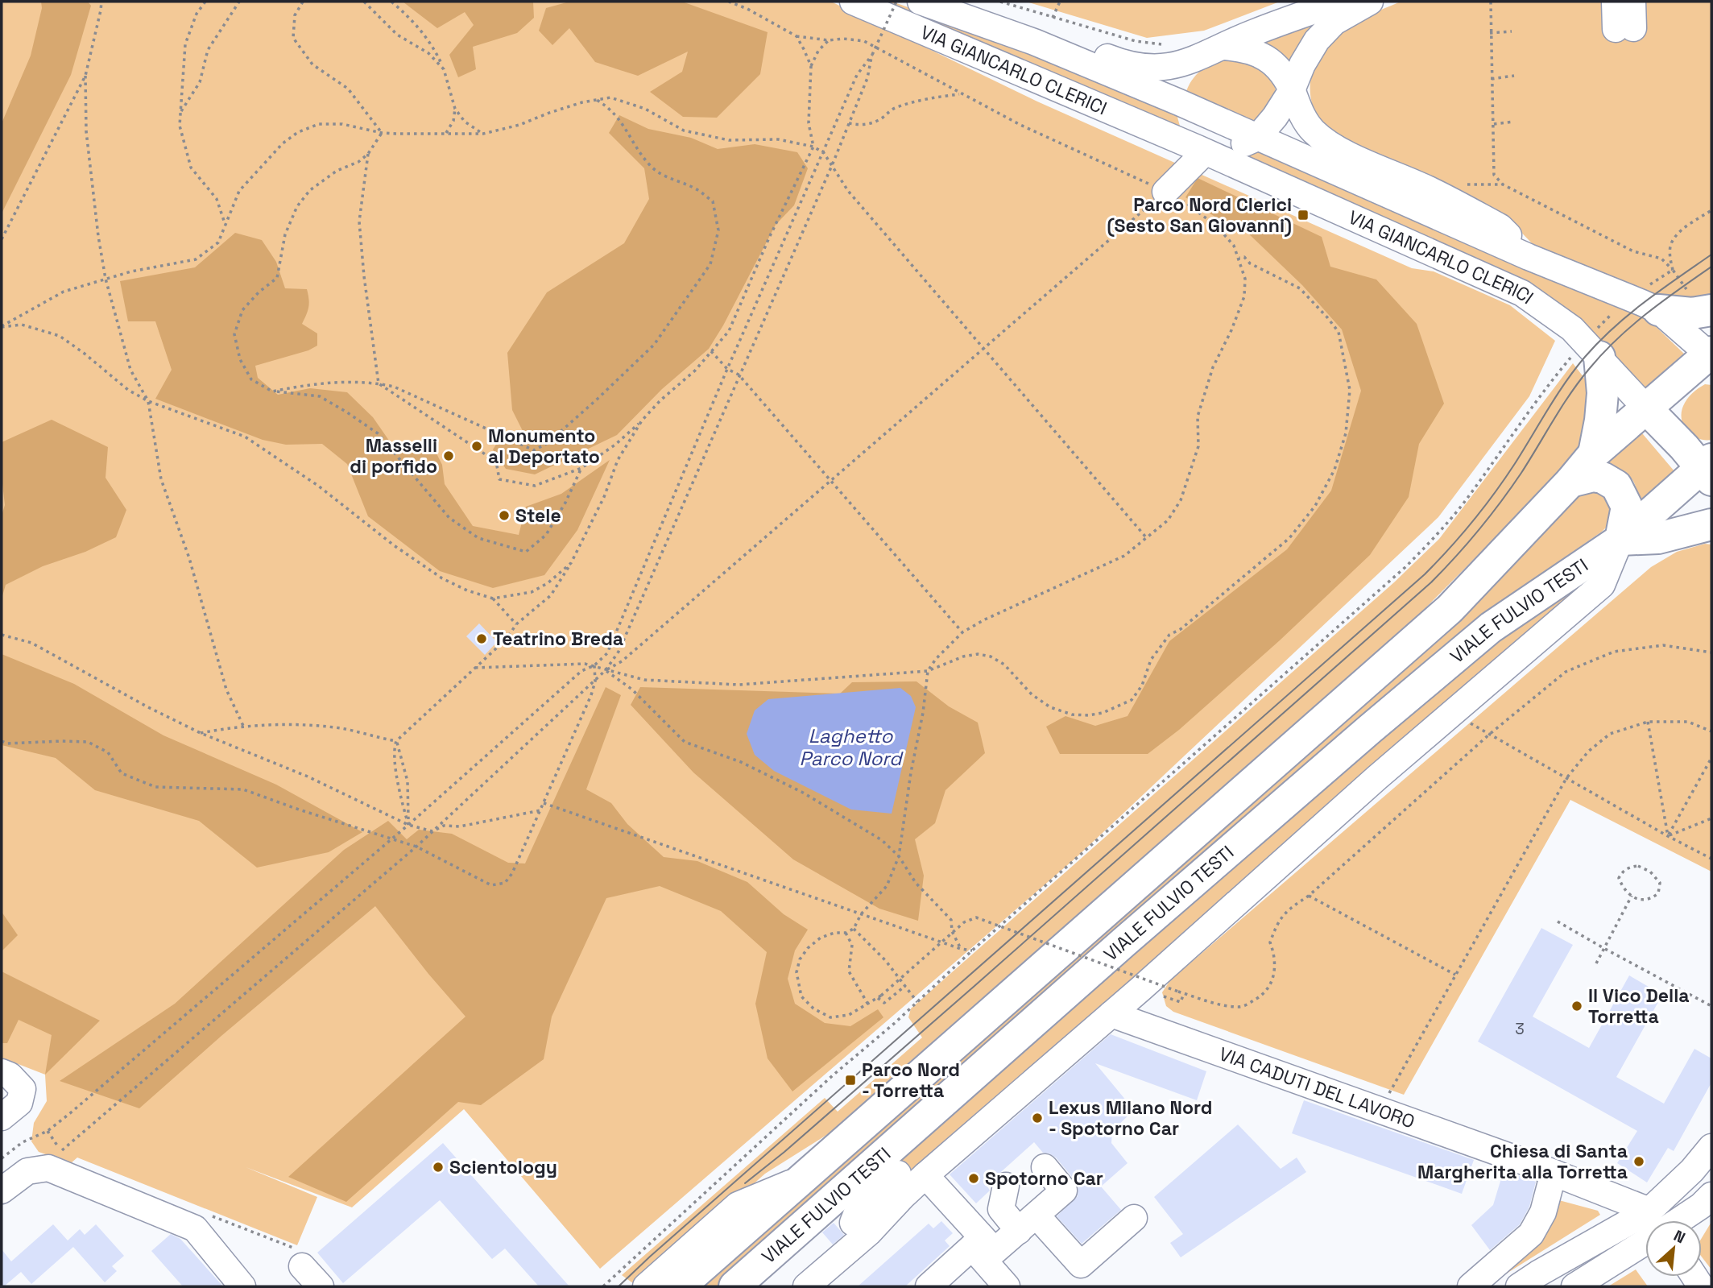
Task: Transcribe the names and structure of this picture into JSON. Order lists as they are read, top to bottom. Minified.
{"streets":{"main road":["VIALE FULVIO TESTI"],"street":["VIA GIANCARLO CLERICI","VIA CADUTI DEL LAVORO"]},"crossings":[["VIA GIANCARLO CLERICI","VIALE FULVIO TESTI"],["VIALE FULVIO TESTI","VIA CADUTI DEL LAVORO"]],"water":["Laghetto Parco Nord"],"places":{"transit":["Parco Nord Clerici (Sesto San Giovanni)","Parco Nord - Torretta"],"other":["Monumento al Deportato","Masselli di porfido","Stele","Teatrino Breda","Il Vico Della Torretta","Lexus Milano Nord - Spotorno Car","Chiesa di Santa Margherita alla Torretta","Scientology","Spotorno Car"]},"house_numbers":["3"],"north":"top right"}
